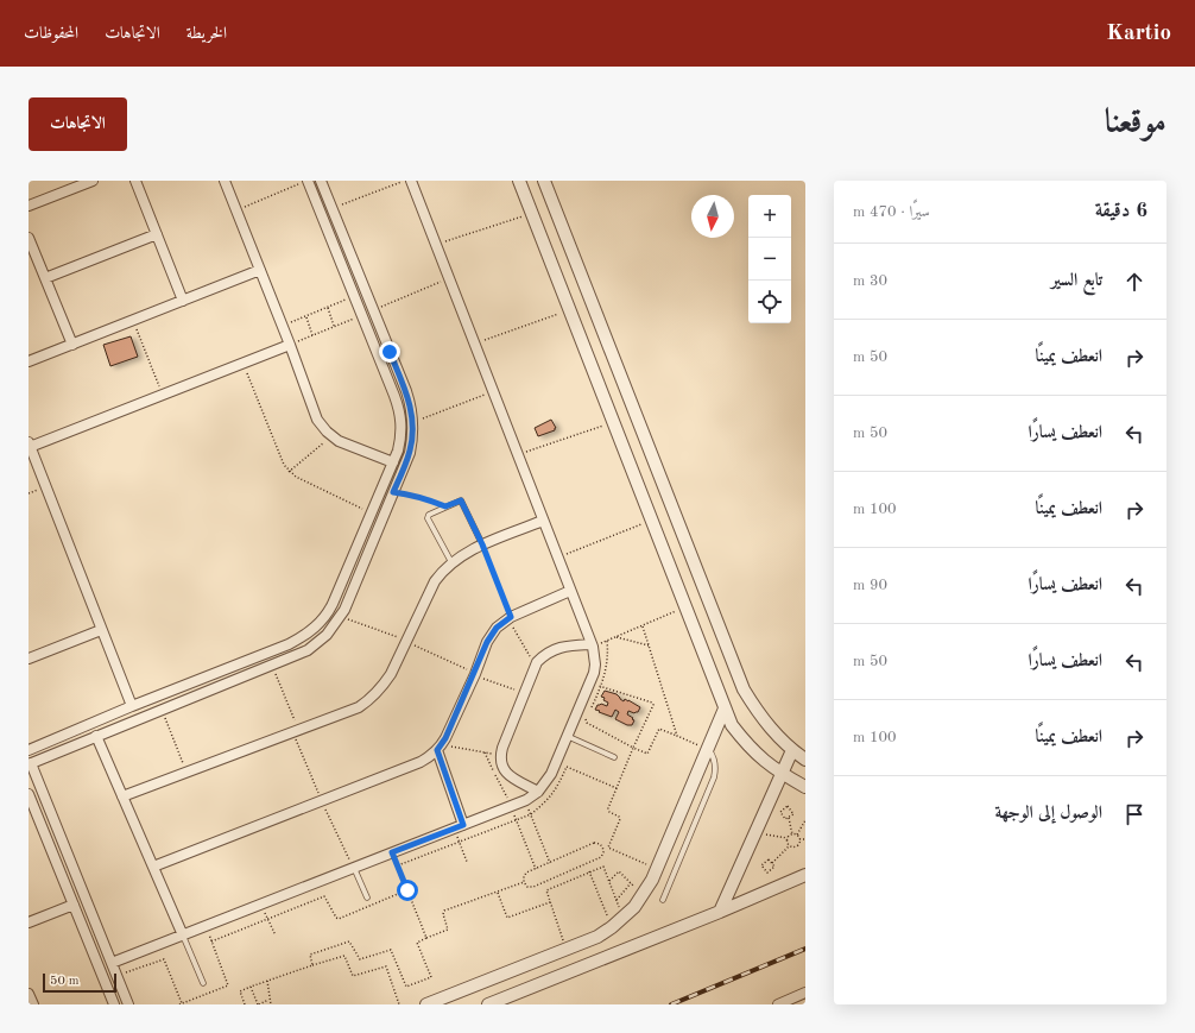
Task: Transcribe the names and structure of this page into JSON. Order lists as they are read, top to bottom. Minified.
{"scale_bar":"50 m","north":"bottom","page":{"header":"Kartio","nav":["الخريطة","الاتجاهات","المحفوظات"],"title":"موقعنا","buttons":"الاتجاهات","heading":["6 دقيقة","سيرًا · 470 m"],"map_buttons":["+","−"],"list":[["تابع السير","30 m"],["انعطف يمينًا","50 m"],["انعطف يسارًا","50 m"],["انعطف يمينًا","100 m"],["انعطف يسارًا","90 m"],["انعطف يسارًا","50 m"],["انعطف يمينًا","100 m"],"الوصول إلى الوجهة"],"scale":"50 m"}}
